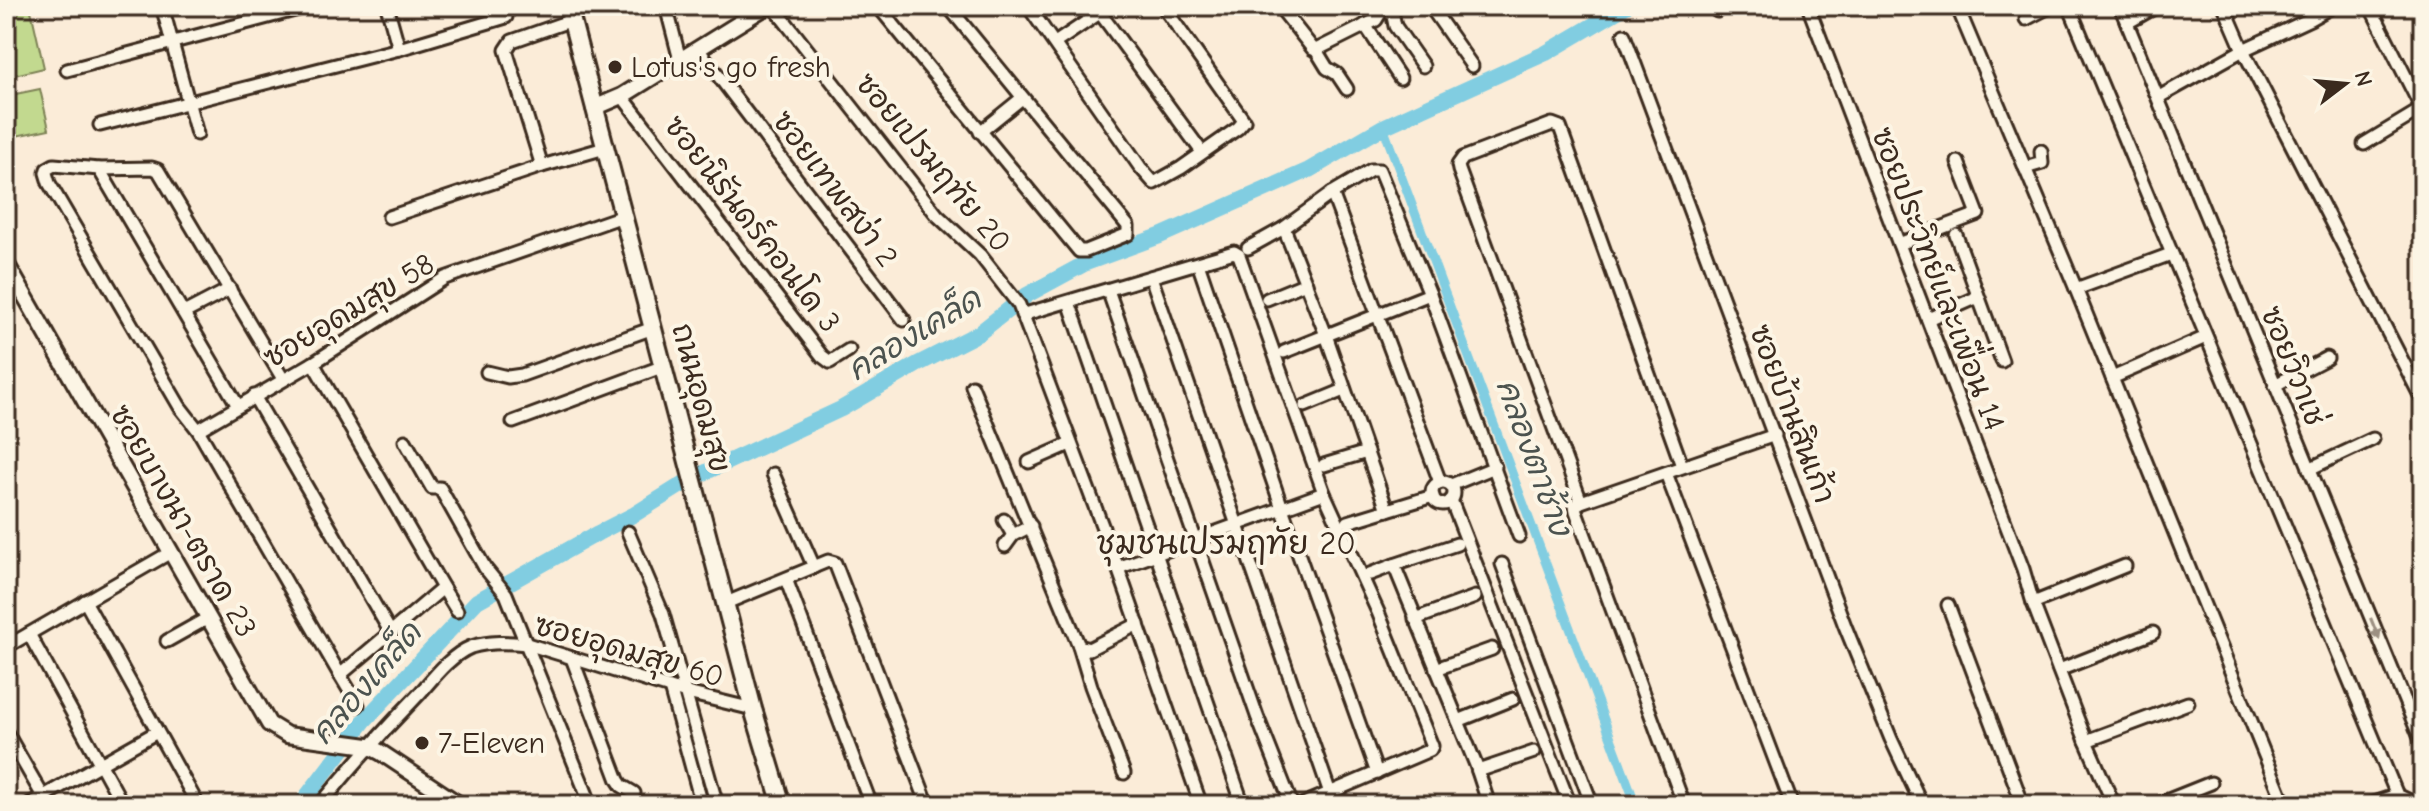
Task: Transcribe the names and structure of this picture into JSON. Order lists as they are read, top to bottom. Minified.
{"streets":{"main road":["ถนนอุดมสุข"],"street":["ซอยเปรมฤทัย 20","ซอยเทพสง่า 2","ซอยนิรันดร์คอนโด 3","ซอยประวิทย์และเพื่อน 14","ซอยอุดมสุข 58","ซอยวิวาเช่","ซอยบ้านสินเก้า","ซอยบางนา-ตราด 23","ซอยอุดมสุข 60"]},"crossings":[["ซอยอุดมสุข 58","ถนนอุดมสุข"],["ถนนอุดมสุข","ซอยอุดมสุข 60"],["ซอยบางนา-ตราด 23","ซอยอุดมสุข 60"]],"districts":["ชุมชนเปรมฤทัย 20"],"water":["คลองเคล็ด","คลองตาช้าง"],"places":["Lotus's go fresh","7-Eleven"],"north":"right"}
